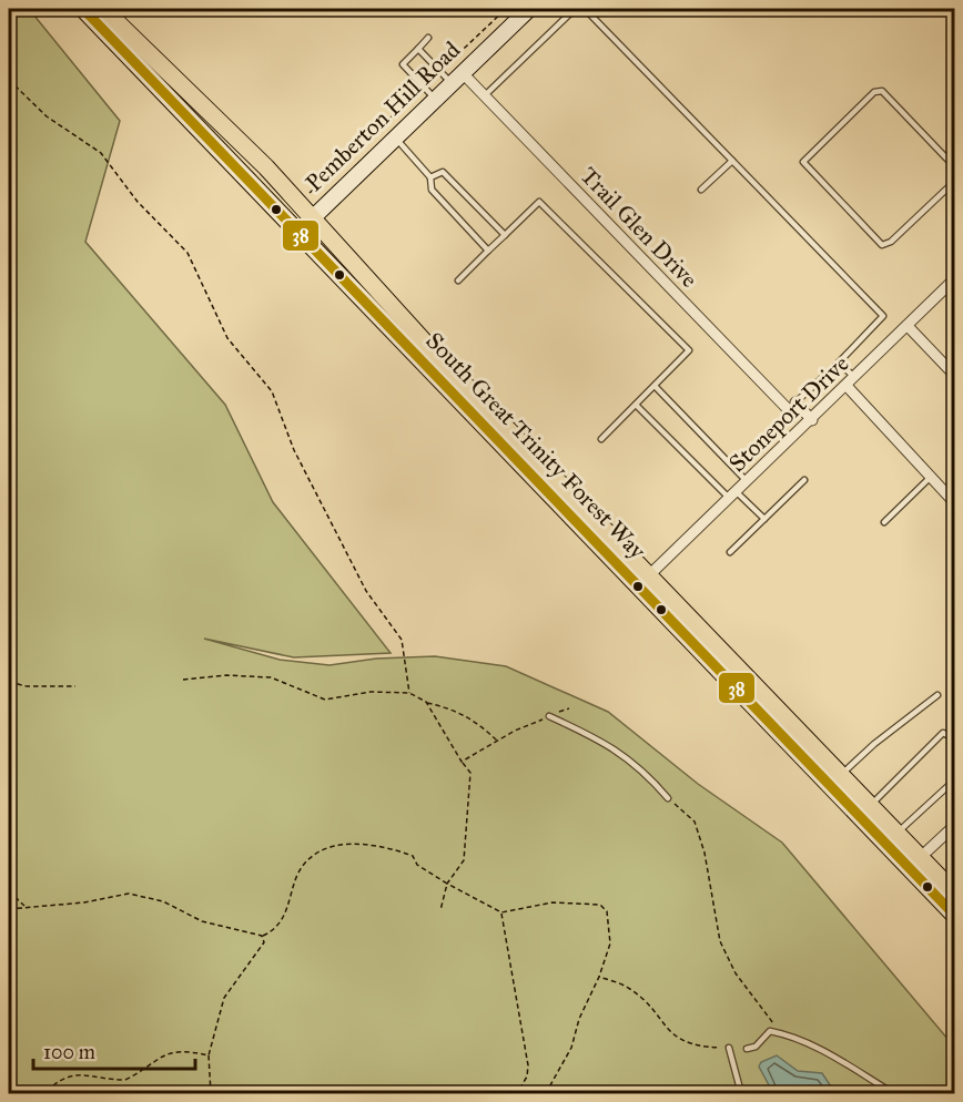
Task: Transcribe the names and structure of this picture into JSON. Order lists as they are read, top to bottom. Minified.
{"streets":{"main road":["South Great Trinity Forest Way"],"street":["Pemberton Hill Road","Trail Glen Drive","Stoneport Drive"]},"crossings":[["Pemberton Hill Road","Trail Glen Drive"],["Pemberton Hill Road","South Great Trinity Forest Way"],["Trail Glen Drive","Stoneport Drive"],["Stoneport Drive","South Great Trinity Forest Way"]],"lines":["transit line 38"],"scale_bar":"100 m"}
